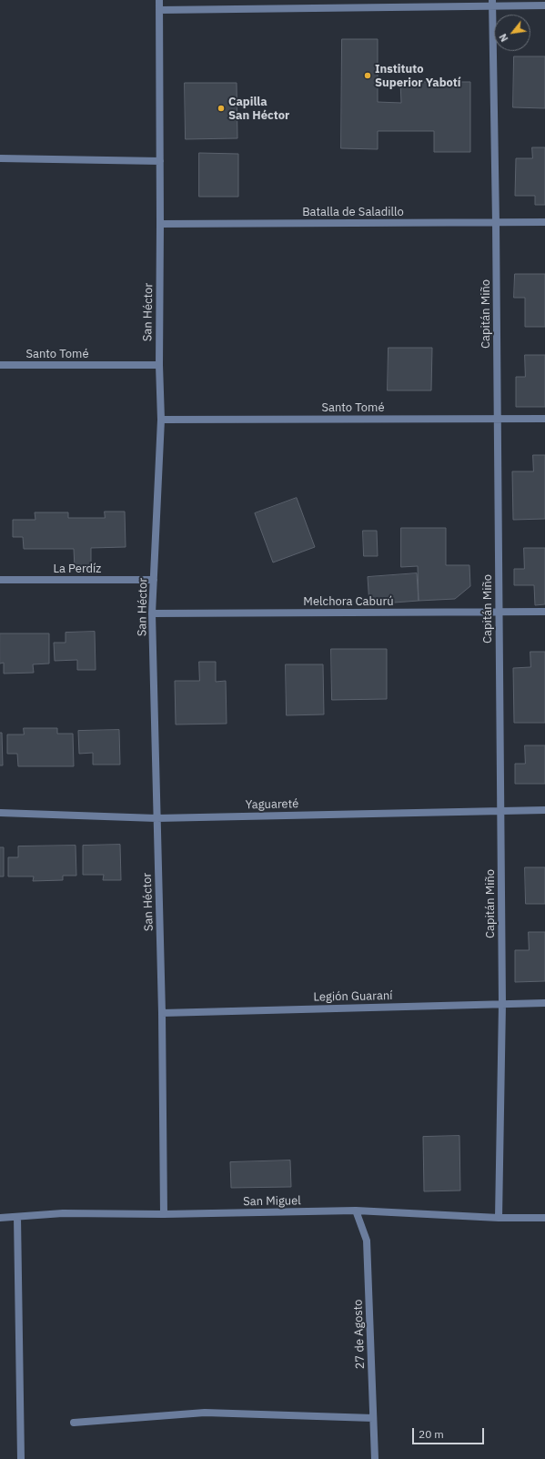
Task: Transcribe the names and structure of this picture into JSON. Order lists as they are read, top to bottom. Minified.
{"streets":{"street":["Batalla de Saladillo","San Héctor","Capitán Miño","Santo Tomé","La Perdíz","Melchora Caburú","Yaguareté","Legión Guaraní","San Miguel","27 de Agosto"]},"crossings":[["Batalla de Saladillo","San Héctor"],["Batalla de Saladillo","Capitán Miño"],["San Héctor","Santo Tomé"],["San Héctor","La Perdíz"],["San Héctor","Melchora Caburú"],["San Héctor","Yaguareté"],["San Héctor","Legión Guaraní"],["San Héctor","San Miguel"],["Capitán Miño","Santo Tomé"],["Capitán Miño","Melchora Caburú"],["Capitán Miño","Yaguareté"],["Capitán Miño","Legión Guaraní"],["Capitán Miño","San Miguel"],["San Miguel","27 de Agosto"]],"places":["Instituto Superior Yabotí","Capilla San Héctor"],"scale_bar":"20 m","north":"bottom left"}
